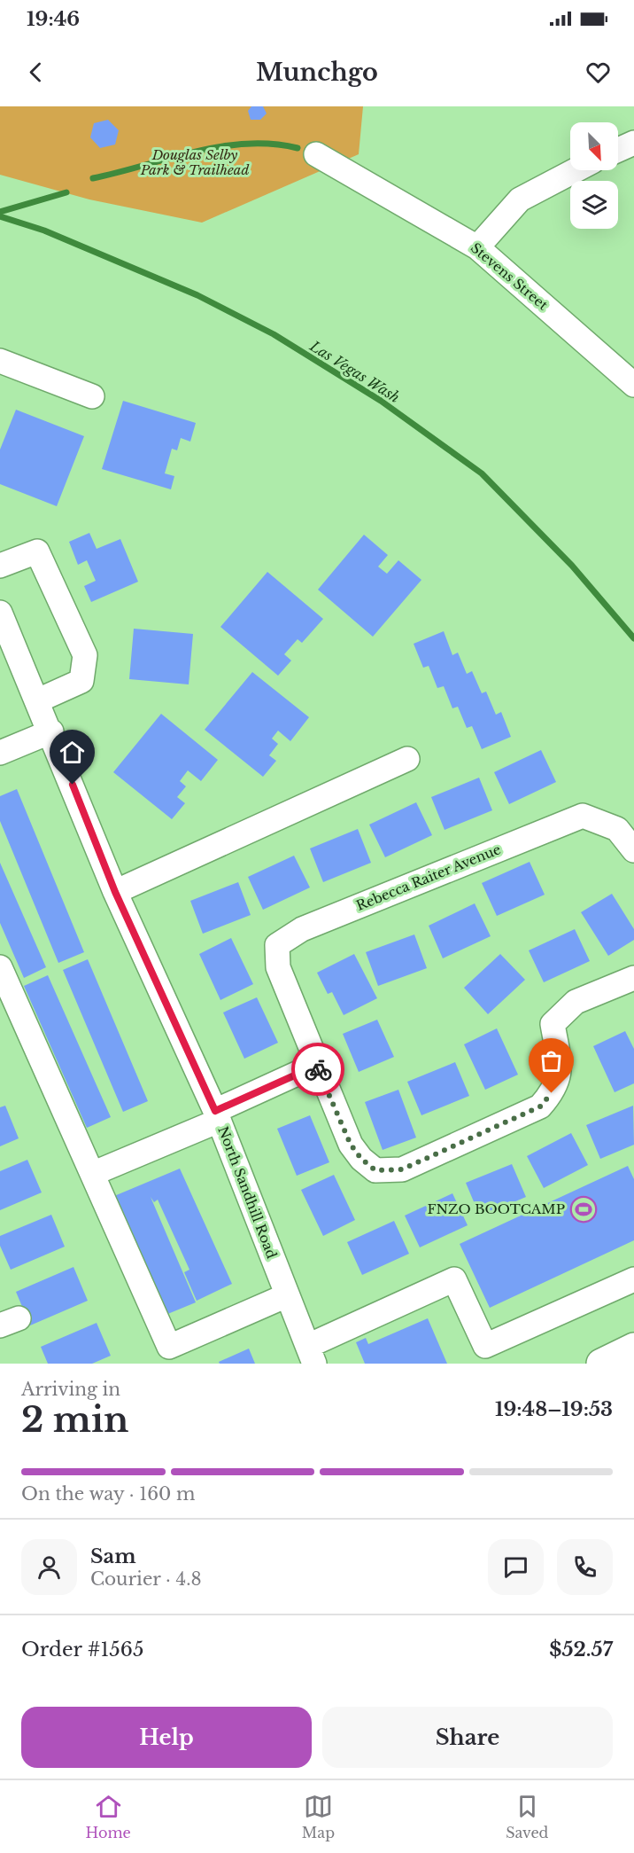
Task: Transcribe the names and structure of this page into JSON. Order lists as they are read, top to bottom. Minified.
{"streets":{"street":["Stevens Street","Rebecca Raiter Avenue","North Sandhill Road"]},"water":["Las Vegas Wash"],"parks":["Douglas Selby Park & Trailhead"],"places":{"sports":["FNZO BOOTCAMP"]},"north":"bottom right","page":{"status":"19:46","header":"Munchgo","heading":["2 min","Arriving in","19:48–19:53"],"panel":["Sam","Courier · 4.8","Order #1565","$52.57"],"bar":"On the way · 160 m","buttons":["Help","Share"],"tabs":["Home","Map","Saved"]}}
